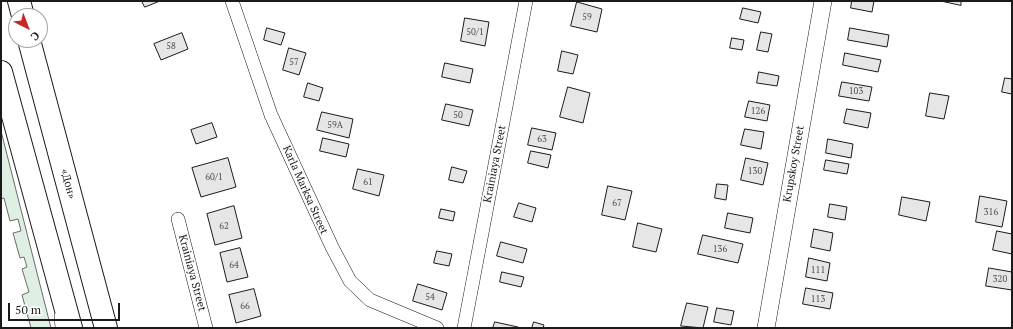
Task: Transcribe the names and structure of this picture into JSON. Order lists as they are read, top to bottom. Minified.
{"streets":{"highway":["«Дон»"],"street":["Krainiaya Street","Krupskoy Street","Karla Marksa Street"]},"house_numbers":["59","50/1","58","57","103","126","50","59А","63","130","60/1","61","67","316","62","136","64","111","320","54","113","66"],"scale_bar":"50 m","north":"bottom right"}
